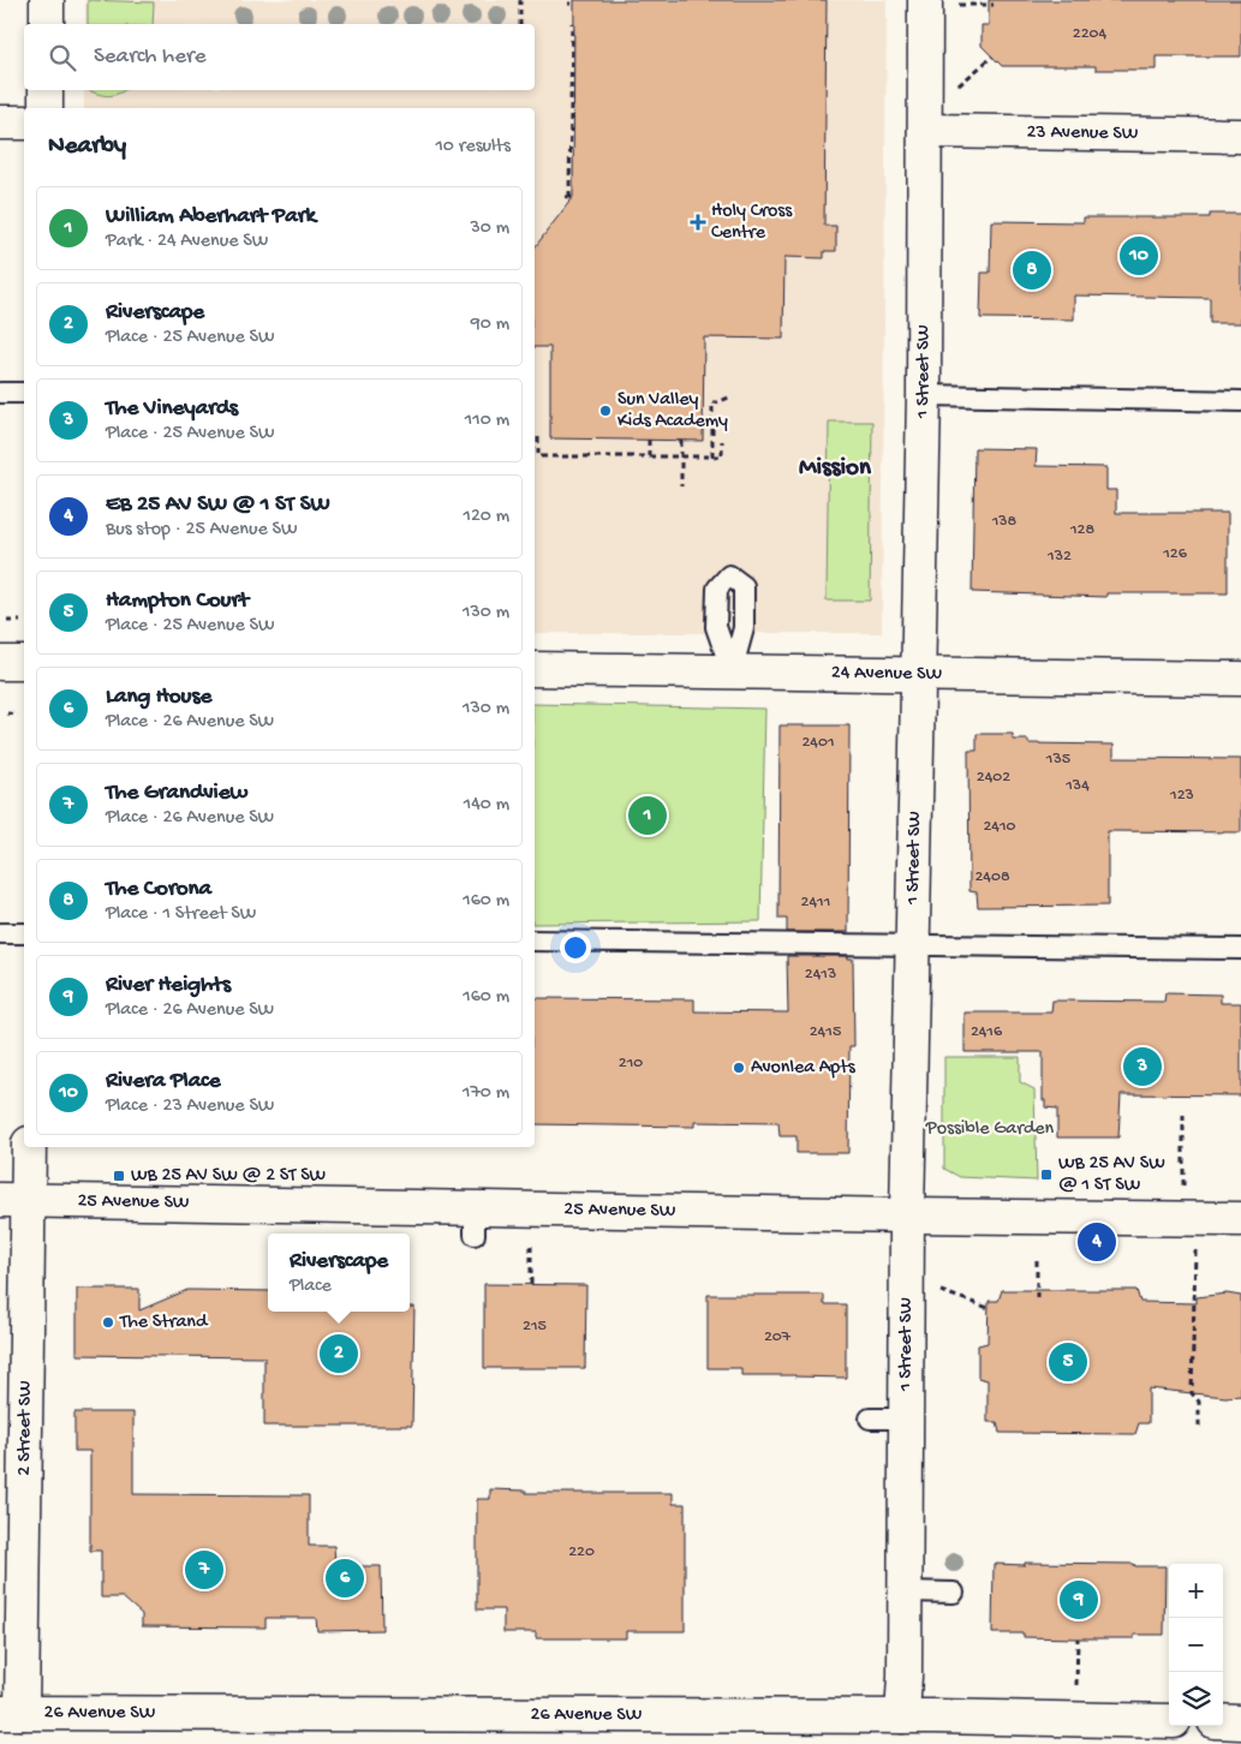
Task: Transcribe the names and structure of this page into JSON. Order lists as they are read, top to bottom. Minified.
{"streets":{"street":["23 Avenue SW","1 Street SW","24 Avenue SW","25 Avenue SW","2 Street SW","26 Avenue SW"]},"crossings":[["23 Avenue SW","1 Street SW"],["1 Street SW","24 Avenue SW"],["1 Street SW","25 Avenue SW"],["1 Street SW","26 Avenue SW"],["25 Avenue SW","2 Street SW"],["2 Street SW","26 Avenue SW"]],"districts":["Mission"],"parks":["Possible Garden"],"places":{"health":["Holy Cross Centre"],"other":["Sun Valley Kids Academy","Avonlea Apts","The Strand"],"transit":["WB 25 AV SW @ 1 ST SW","WB 25 AV SW @ 2 ST SW"]},"house_numbers":["2204","138","128","126","132","2401","135","2402","134","123","2410","2408","2411","2413","2415","2416","210","215","207","220"],"page":{"search":"Search here","heading":["Nearby","10 results"],"list":[{"mark":"1","name":"William Aberhart Park","note":"Park · 24 Avenue SW","value":"30 m"},{"mark":"2","name":"Riverscape","note":"Place · 25 Avenue SW","value":"90 m"},{"mark":"3","name":"The Vineyards","note":"Place · 25 Avenue SW","value":"110 m"},{"mark":"4","name":"EB 25 AV SW @ 1 ST SW","note":"Bus stop · 25 Avenue SW","value":"120 m"},{"mark":"5","name":"Hampton Court","note":"Place · 25 Avenue SW","value":"130 m"},{"mark":"6","name":"Lang House","note":"Place · 26 Avenue SW","value":"130 m"},{"mark":"7","name":"The Grandview","note":"Place · 26 Avenue SW","value":"140 m"},{"mark":"8","name":"The Corona","note":"Place · 1 Street SW","value":"160 m"},{"mark":"9","name":"River Heights","note":"Place · 26 Avenue SW","value":"160 m"},{"mark":"10","name":"Rivera Place","note":"Place · 23 Avenue SW","value":"170 m"}],"pins":["10","8","1","3","4","2","5","7","6","9"],"popup":["Riverscape","Place"],"map_buttons":["+","−"]}}
